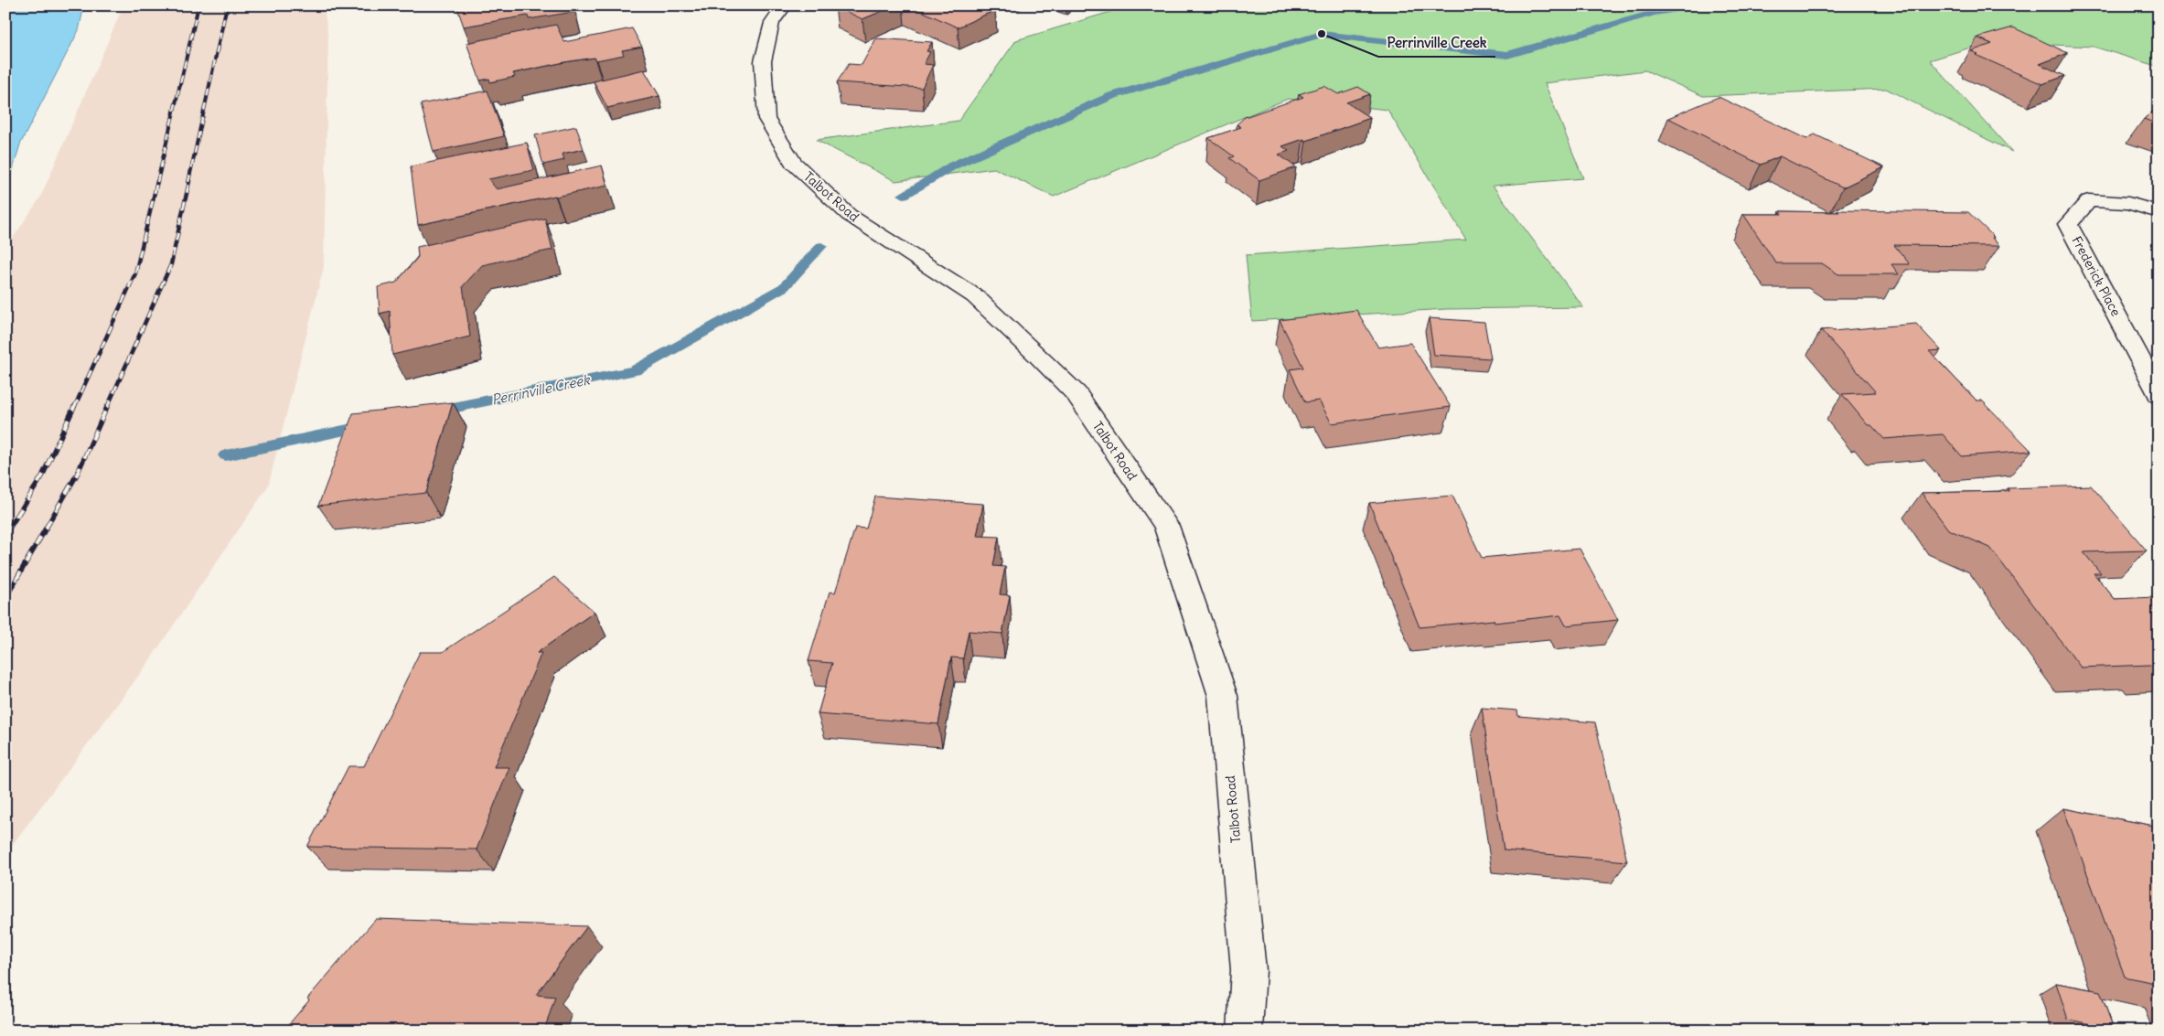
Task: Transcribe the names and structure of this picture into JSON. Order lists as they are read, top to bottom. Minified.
{"streets":{"street":["Talbot Road","Frederick Place"]},"water":["Perrinville Creek"],"places":["Perrinville Creek"]}
